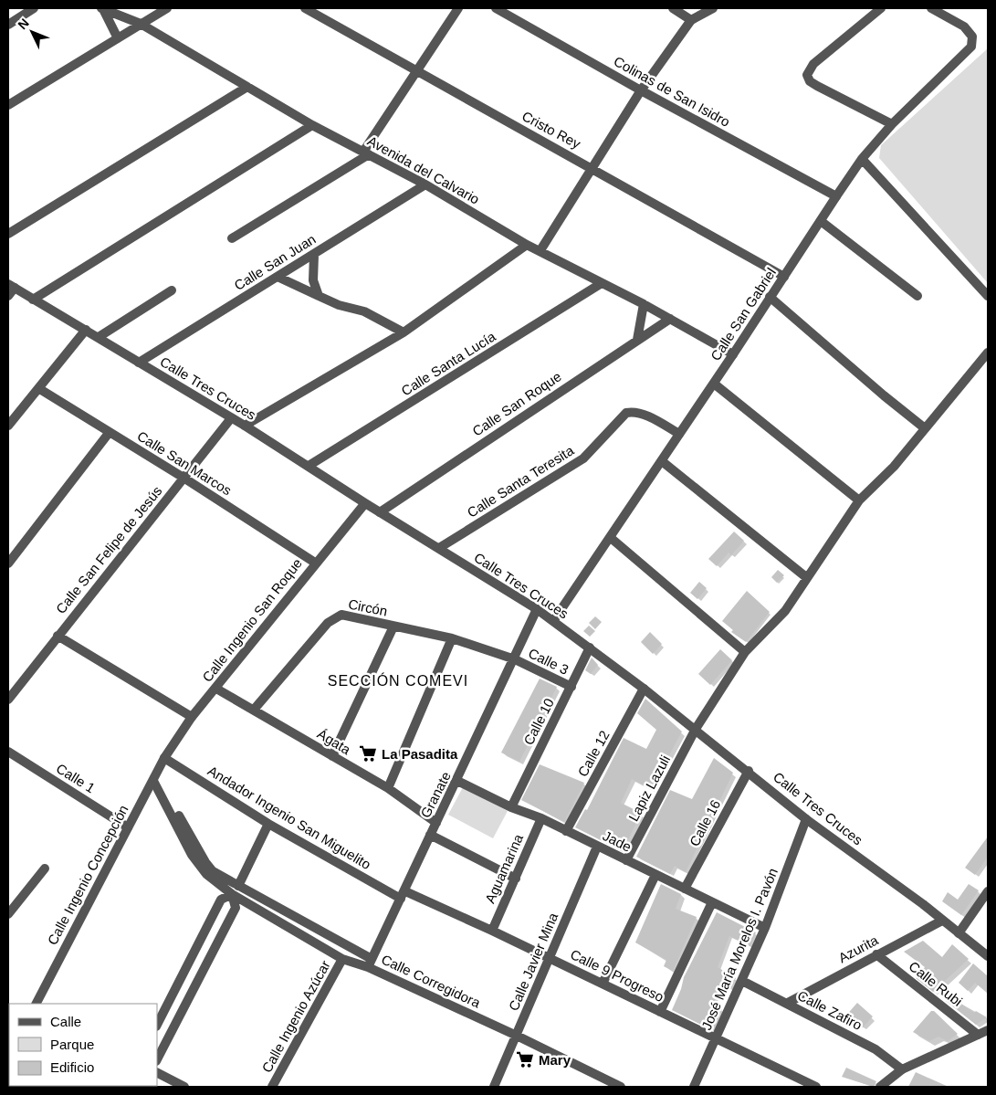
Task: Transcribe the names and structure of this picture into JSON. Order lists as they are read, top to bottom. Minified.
{"streets":{"street":["Colinas de San Isidro","Cristo Rey","Avenida del Calvario","Calle San Juan","Calle San Gabriel","Calle Santa Lucía","Calle Tres Cruces","Calle San Roque","Calle San Marcos","Calle Santa Teresita","Calle San Felipe de Jesús","Circón","Calle Ingenio San Roque","Calle 3","Calle 10","Ágata","Calle 12","Calle 1","Lapiz Lazuli","Granate","Andador Ingenio San Miguelito","Calle 16","Jade","Aguamarina","Calle Ingenio Concepción","José María Morelos I. Pavón","Azurita","Calle Javier Mina","Calle 9 Progreso","Calle Corregidora","Calle Rubi","Calle Zafiro","Calle Ingenio Azúcar"]},"crossings":[["Colinas de San Isidro","Calle San Gabriel"],["Cristo Rey","Calle San Gabriel"],["Avenida del Calvario","Calle San Juan"],["Avenida del Calvario","Calle San Gabriel"],["Avenida del Calvario","Calle Santa Lucía"],["Avenida del Calvario","Calle San Roque"],["Calle San Juan","Calle Tres Cruces"],["Calle San Gabriel","Calle Tres Cruces"],["Calle San Gabriel","Calle Santa Teresita"],["Calle Santa Lucía","Calle Tres Cruces"],["Calle Tres Cruces","Calle San Roque"],["Calle Tres Cruces","Calle Santa Teresita"],["Calle Tres Cruces","Calle San Felipe de Jesús"],["Calle Tres Cruces","Calle Ingenio San Roque"],["Calle Tres Cruces","Calle 10"],["Calle Tres Cruces","Calle 12"],["Calle Tres Cruces","Lapiz Lazuli"],["Calle Tres Cruces","Granate"],["Calle Tres Cruces","Calle 16"],["Calle Tres Cruces","José María Morelos I. Pavón"],["Calle Tres Cruces","Azurita"],["Calle San Marcos","Calle San Felipe de Jesús"],["Calle San Marcos","Calle Ingenio San Roque"],["Circón","Calle 3"],["Circón","Ágata"],["Circón","Granate"],["Calle Ingenio San Roque","Ágata"],["Calle Ingenio San Roque","Andador Ingenio San Miguelito"],["Calle Ingenio San Roque","Calle Ingenio Concepción"],["Calle 3","Calle 10"],["Calle 3","Granate"],["Calle 10","Jade"],["Ágata","Granate"],["Calle 12","Jade"],["Calle 1","Calle Ingenio Concepción"],["Lapiz Lazuli","Jade"],["Granate","Andador Ingenio San Miguelito"],["Granate","Jade"],["Granate","Calle 9 Progreso"],["Granate","Calle Corregidora"],["Andador Ingenio San Miguelito","Calle Ingenio Concepción"],["Andador Ingenio San Miguelito","Calle 9 Progreso"],["Calle 16","Jade"],["Jade","Aguamarina"],["Jade","José María Morelos I. Pavón"],["Jade","Calle Javier Mina"],["Aguamarina","Calle 9 Progreso"],["Calle Ingenio Concepción","Calle Corregidora"],["José María Morelos I. Pavón","Calle 9 Progreso"],["José María Morelos I. Pavón","Calle Zafiro"],["Azurita","Calle Rubi"],["Azurita","Calle Zafiro"],["Calle Javier Mina","Calle 9 Progreso"],["Calle Javier Mina","Calle Corregidora"],["Calle Corregidora","Calle Ingenio Azúcar"]],"districts":["SECCIÓN COMEVI"],"places":{"supermarket":["La Pasadita","Mary"]},"legend":["Calle","Parque","Edificio"],"north":"top left"}
